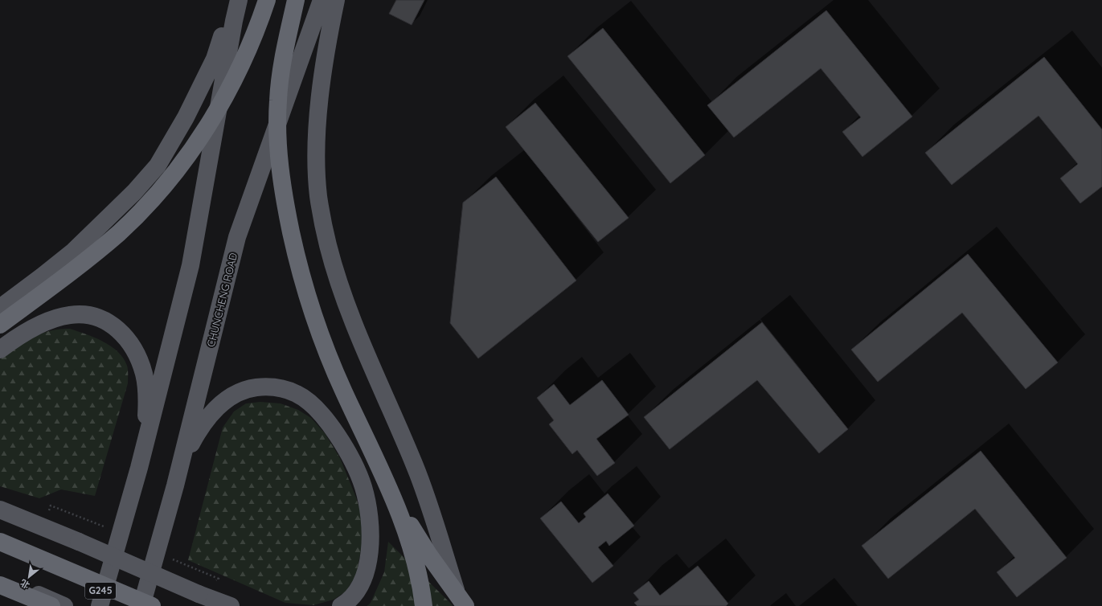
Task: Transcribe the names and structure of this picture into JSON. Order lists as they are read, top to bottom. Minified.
{"streets":{"main road":["CHUNCHENG ROAD","G245"]},"north":"bottom left"}
